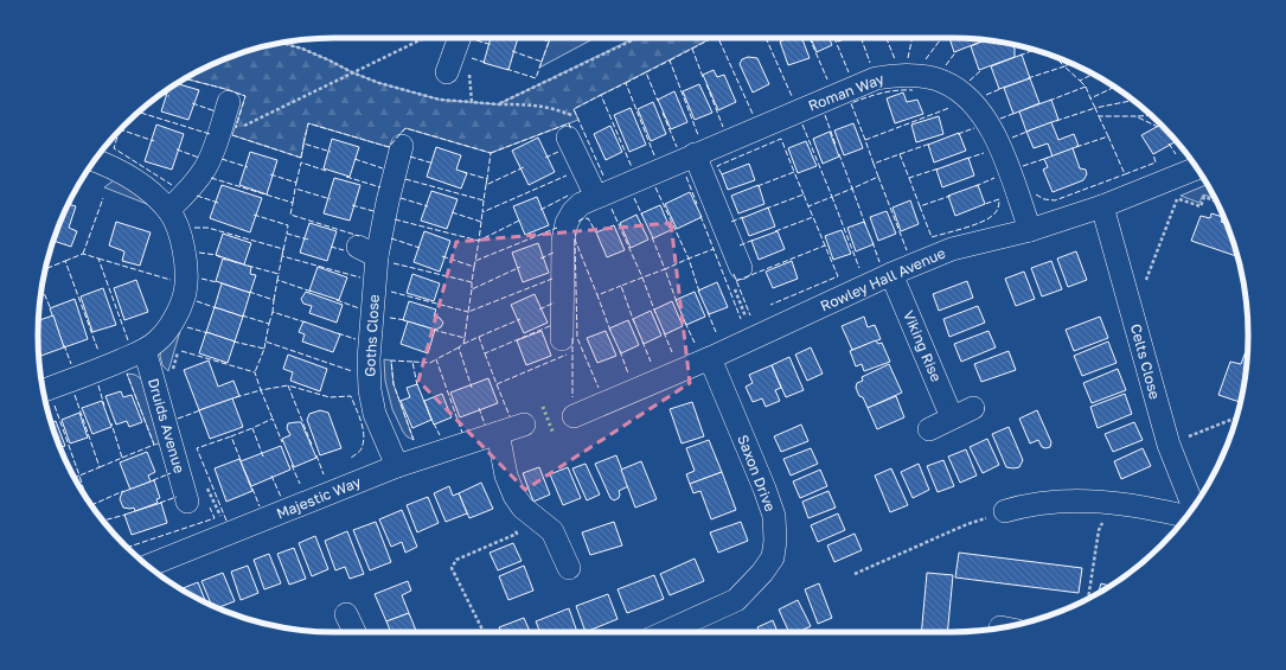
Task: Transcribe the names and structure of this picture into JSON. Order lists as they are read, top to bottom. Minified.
{"streets":{"street":["Roman Way","Rowley Hall Avenue","Goths Close","Viking Rise","Celts Close","Druids Avenue","Saxon Drive","Majestic Way"]},"crossings":[["Roman Way","Rowley Hall Avenue"],["Rowley Hall Avenue","Viking Rise"],["Rowley Hall Avenue","Celts Close"],["Rowley Hall Avenue","Saxon Drive"],["Goths Close","Majestic Way"]]}
